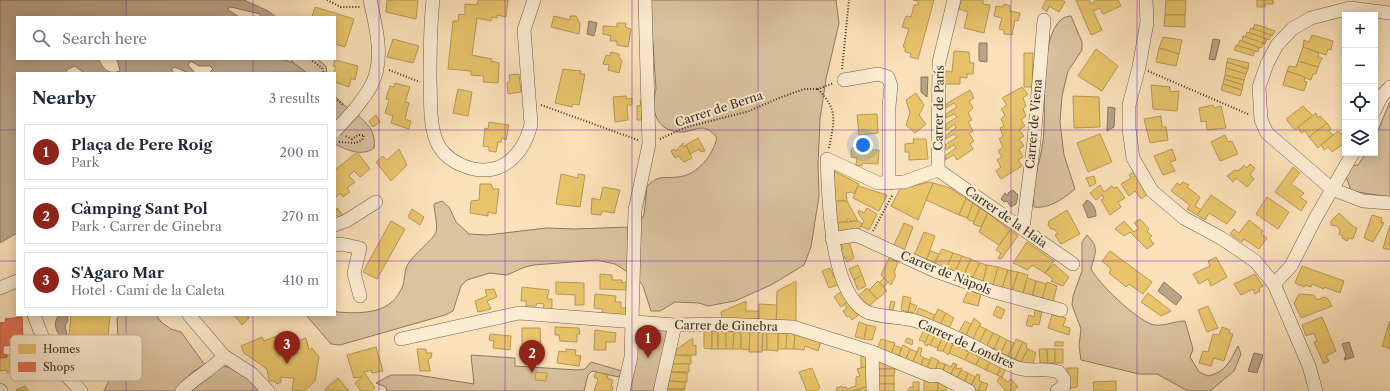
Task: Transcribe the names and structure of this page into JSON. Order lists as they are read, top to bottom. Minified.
{"streets":{"street":["Carrer de París","Carrer de Viena","Carrer de la Haia","Carrer de Nàpols","Carrer de Ginebra","Carrer de Londres"],"path":["Carrer de Berna"]},"crossings":[["Carrer de París","Carrer de la Haia"],["Carrer de Viena","Carrer de la Haia"],["Carrer de Nàpols","Carrer de Londres"]],"legend":["Homes","Shops"],"page":{"map_buttons":["+","−"],"search":"Search here","heading":["Nearby","3 results"],"list":[{"mark":"1","name":"Plaça de Pere Roig","note":"Park","value":"200 m"},{"mark":"2","name":"Càmping Sant Pol","note":"Park · Carrer de Ginebra","value":"270 m"},{"mark":"3","name":"S'Agaro Mar","note":"Hotel · Camí de la Caleta","value":"410 m"}],"pins":["1","3","2"]}}
